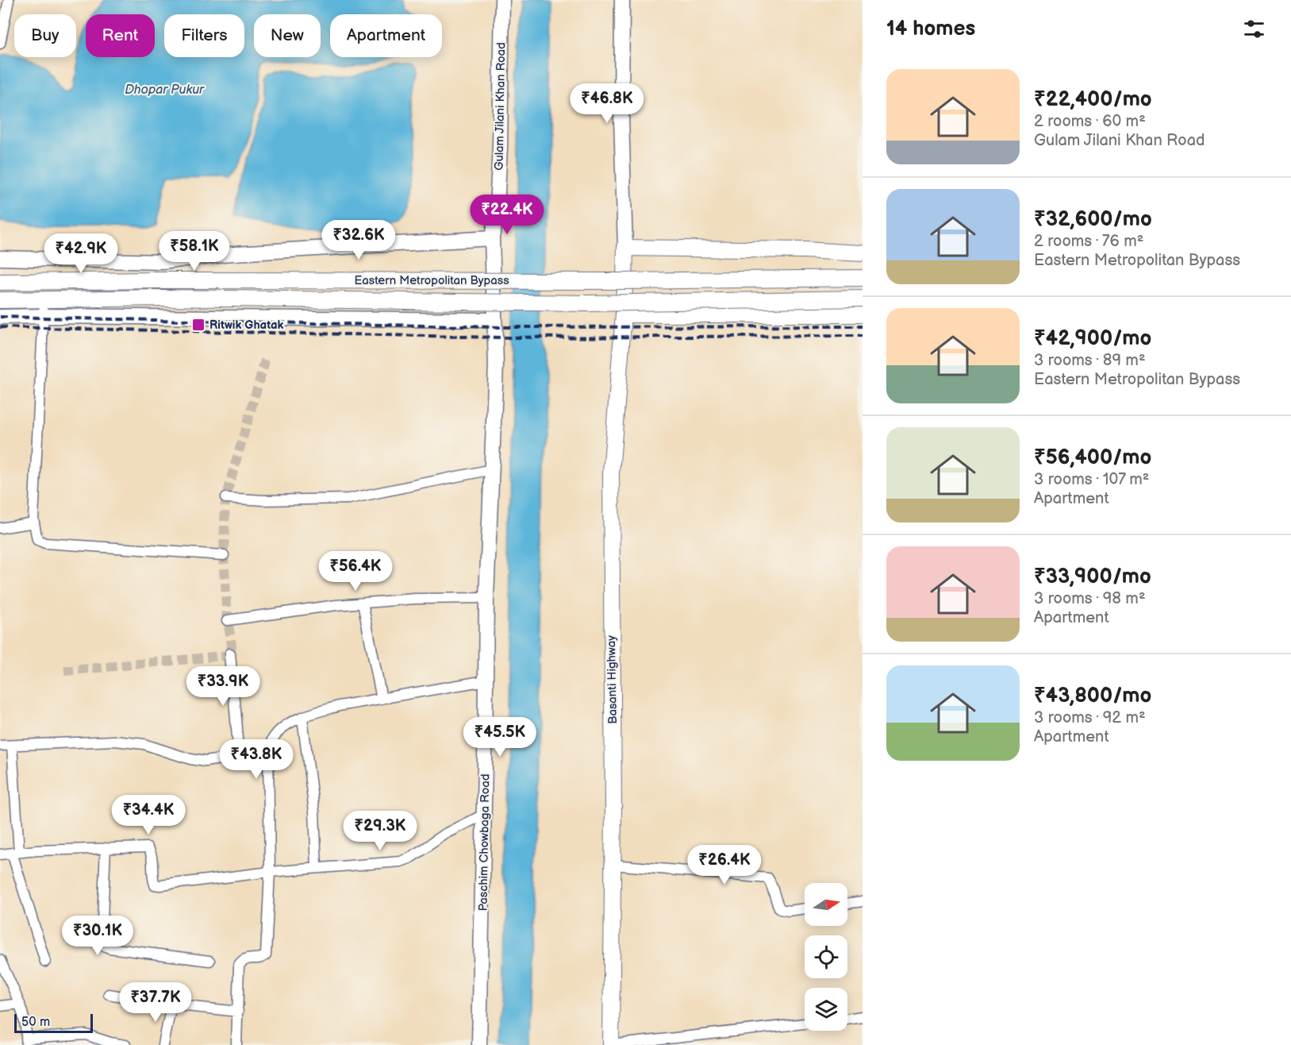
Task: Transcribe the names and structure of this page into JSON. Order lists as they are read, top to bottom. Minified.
{"streets":{"main road":["Eastern Metropolitan Bypass","Basanti Highway"],"street":["Gulam Jilani Khan Road","Paschim Chowbaga Road"]},"crossings":[["Gulam Jilani Khan Road","Paschim Chowbaga Road"]],"water":["Dhopar Pukur"],"places":{"transit":["Ritwik Ghatak"]},"scale_bar":"50 m","north":"right","page":{"heading":"14 homes","chip":["Buy","Rent","Filters","New","Apartment"],"list":[{"name":"₹22,400/mo","note":"2 rooms · 60 m² · Gulam Jilani Khan Road"},{"name":"₹32,600/mo","note":"2 rooms · 76 m² · Eastern Metropolitan Bypass"},{"name":"₹42,900/mo","note":"3 rooms · 89 m² · Eastern Metropolitan Bypass"},{"name":"₹56,400/mo","note":"3 rooms · 107 m² · Apartment"},{"name":"₹33,900/mo","note":"3 rooms · 98 m² · Apartment"},{"name":"₹43,800/mo","note":"3 rooms · 92 m² · Apartment"}],"price":["₹46.8K","₹22.4K","₹32.6K","₹58.1K","₹42.9K","₹56.4K","₹33.9K","₹45.5K","₹43.8K","₹34.4K","₹29.3K","₹26.4K","₹30.1K","₹37.7K"],"scale":"50 m"}}
